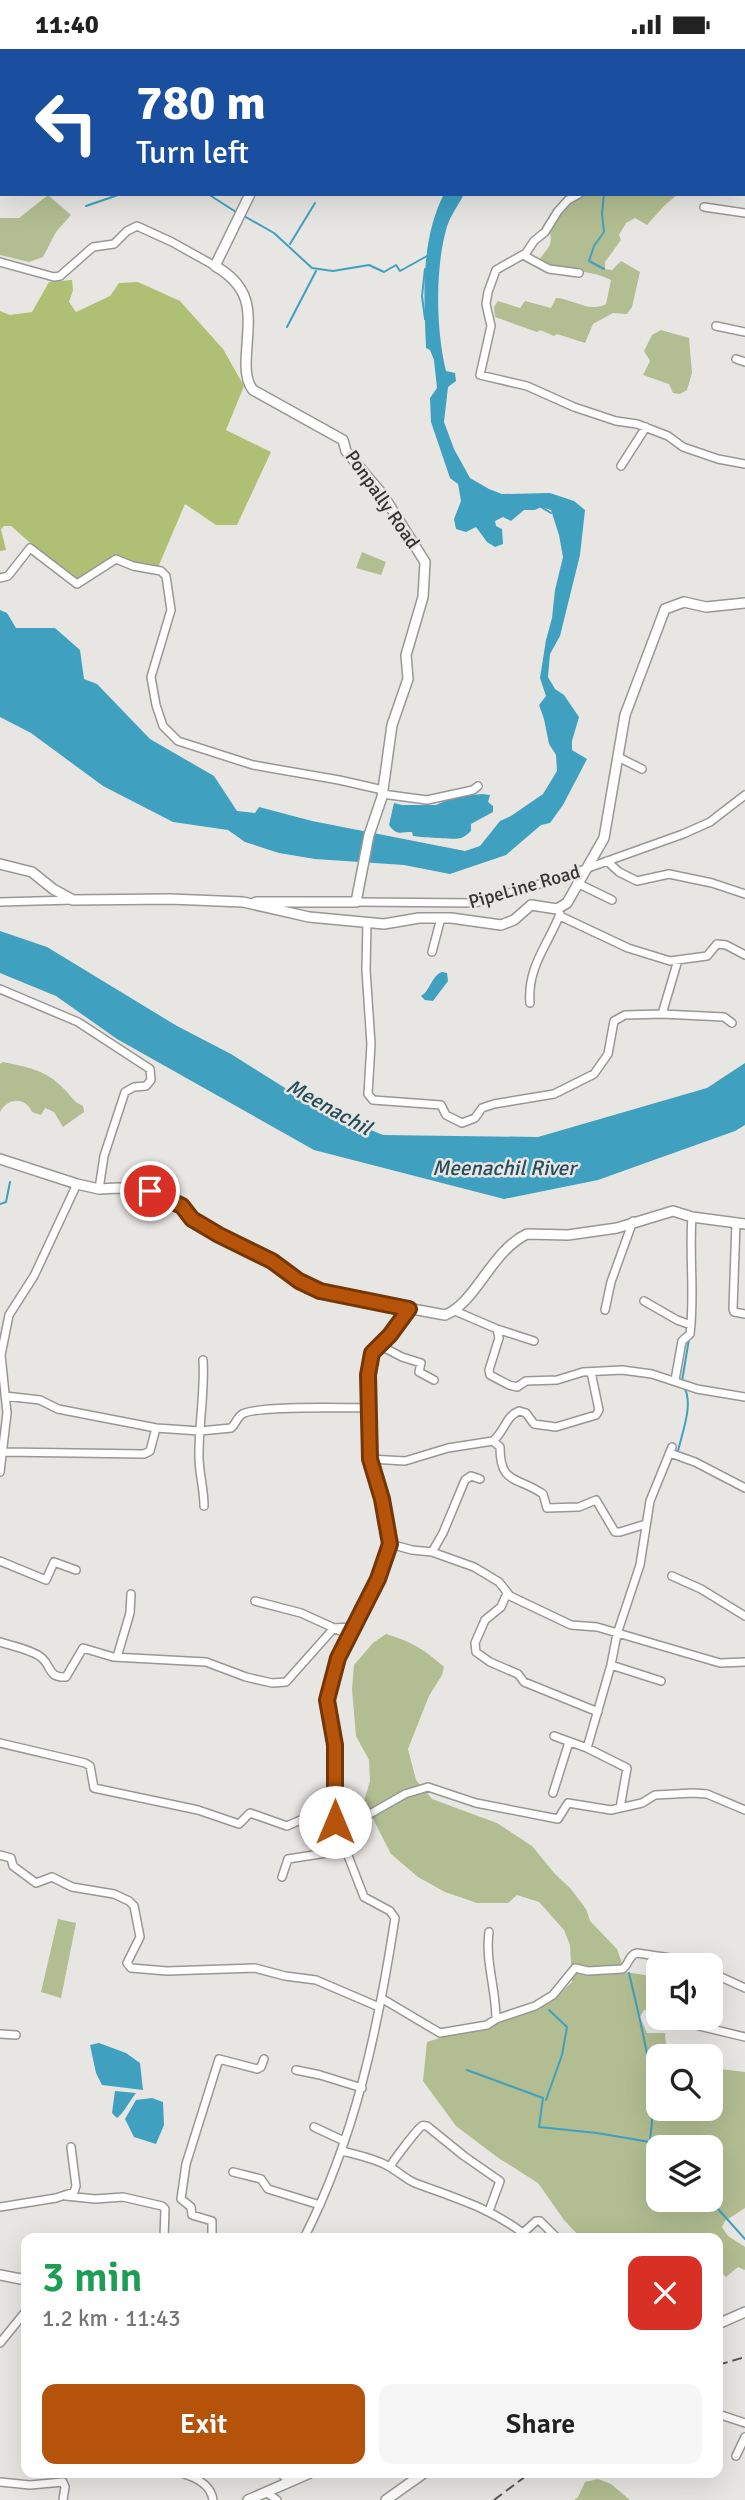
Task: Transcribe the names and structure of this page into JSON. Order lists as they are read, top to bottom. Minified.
{"streets":{"main road":["Ponpally Road","PipeLine Road"]},"crossings":[["Ponpally Road","PipeLine Road"]],"water":["Meenachil","Meenachil River"],"page":{"status":"11:40","turn":["780 m","Turn left"],"heading":["3 min","1.2 km · 11:43"],"buttons":["Exit","Share"]}}
